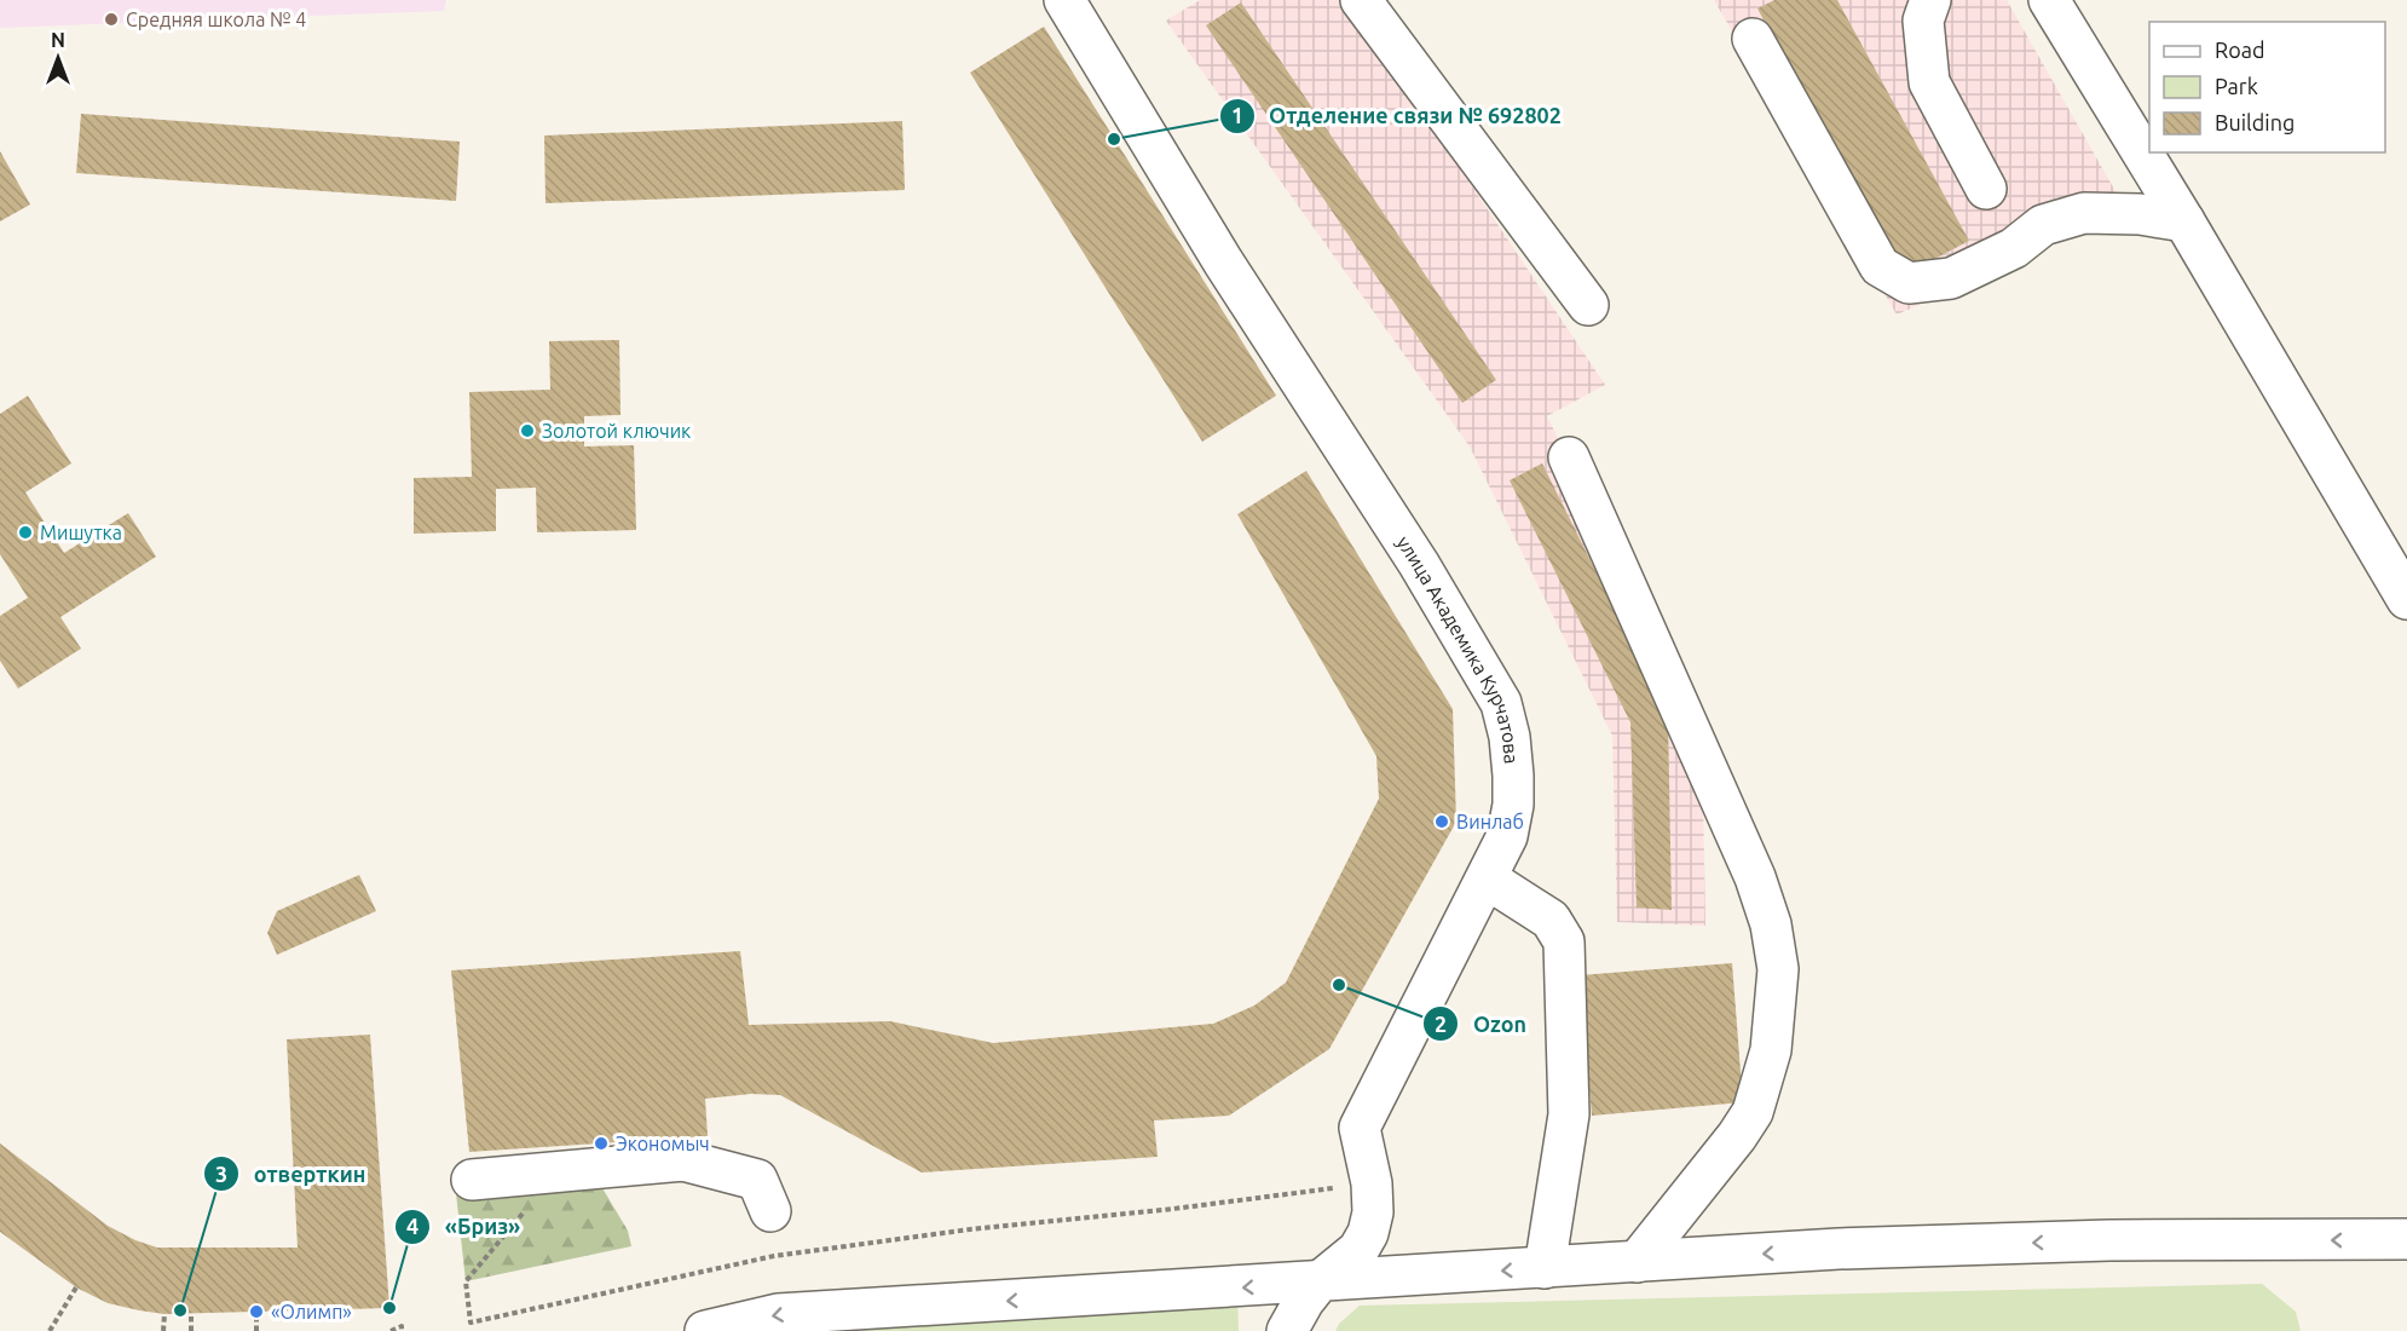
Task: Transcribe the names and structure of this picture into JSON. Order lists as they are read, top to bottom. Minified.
{"streets":{"street":["улица Академика Курчатова"]},"places":["Средняя школа № 4","Отделение связи № 692802","Золотой ключик","Мишутка","Винлаб","Ozon","Экономыч","«Бриз»","отверткин","«Олимп»"],"legend":["Road","Park","Building"],"north":"top"}
